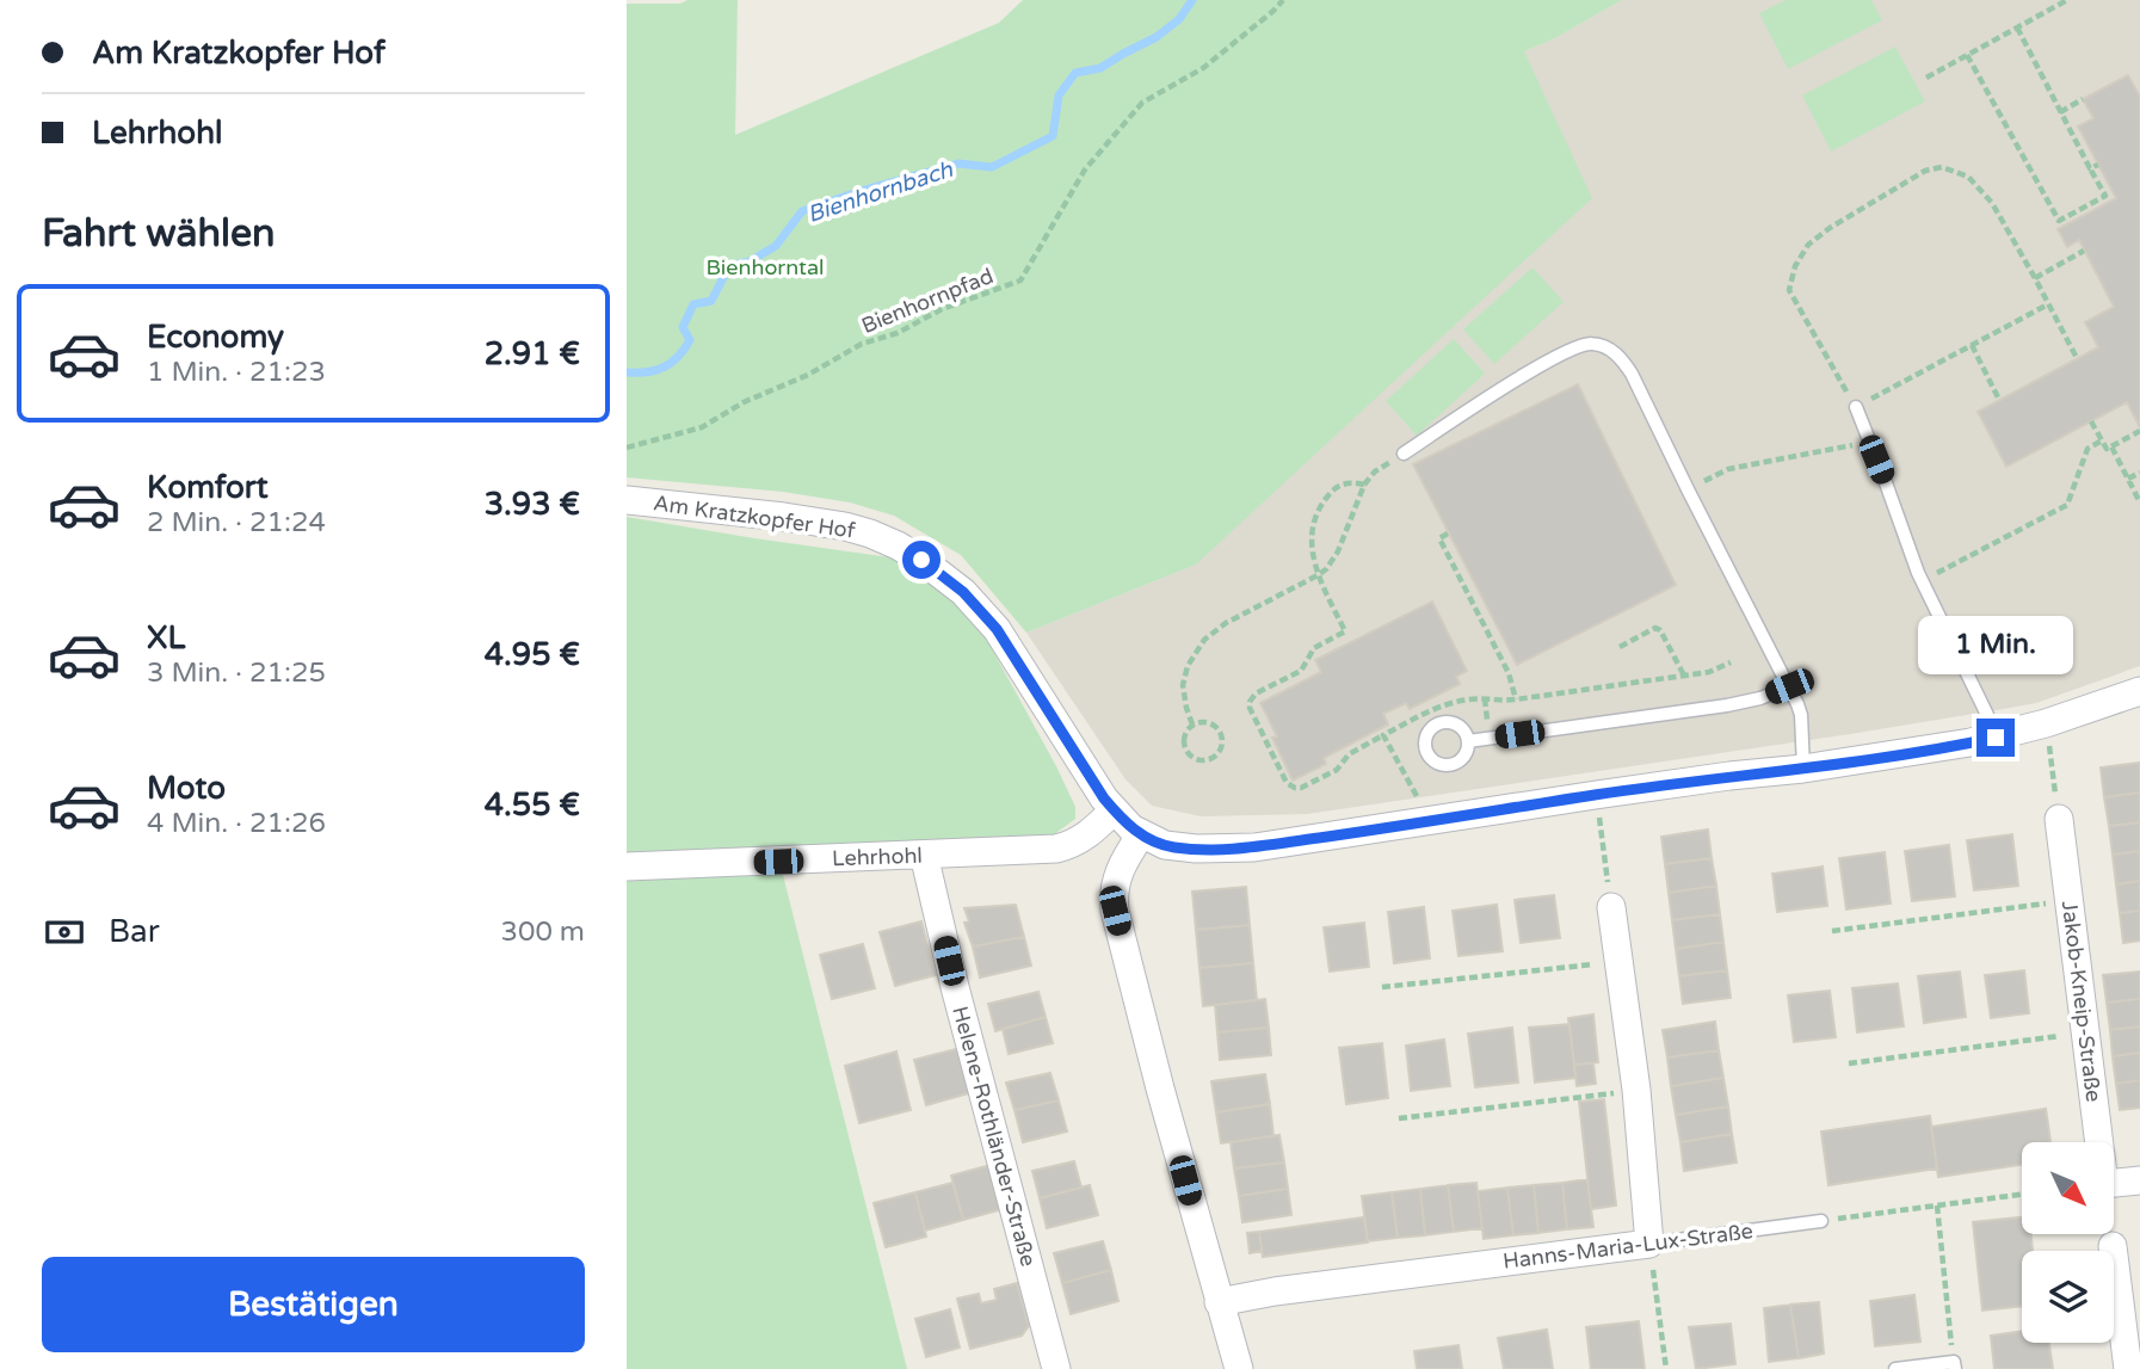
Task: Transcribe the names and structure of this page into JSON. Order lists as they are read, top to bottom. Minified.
{"streets":{"street":["Am Kratzkopfer Hof","Lehrhohl","Jakob-Kneip-Straße","Helene-Rothländer-Straße","Hanns-Maria-Lux-Straße"],"path":["Bienhornpfad"]},"crossings":[["Am Kratzkopfer Hof","Lehrhohl"],["Lehrhohl","Helene-Rothländer-Straße"]],"water":["Bienhornbach"],"parks":["Bienhorntal"],"north":"bottom right","page":{"banner":["Am Kratzkopfer Hof","Lehrhohl"],"heading":"Fahrt wählen","list":[{"name":"Economy","note":"1 Min. · 21:23","value":"2.91 €"},{"name":"Komfort","note":"2 Min. · 21:24","value":"3.93 €"},{"name":"XL","note":"3 Min. · 21:25","value":"4.95 €"},{"name":"Moto","note":"4 Min. · 21:26","value":"4.55 €"}],"bubble":"1 Min.","pay":["Bar","300 m"],"buttons":"Bestätigen"}}
